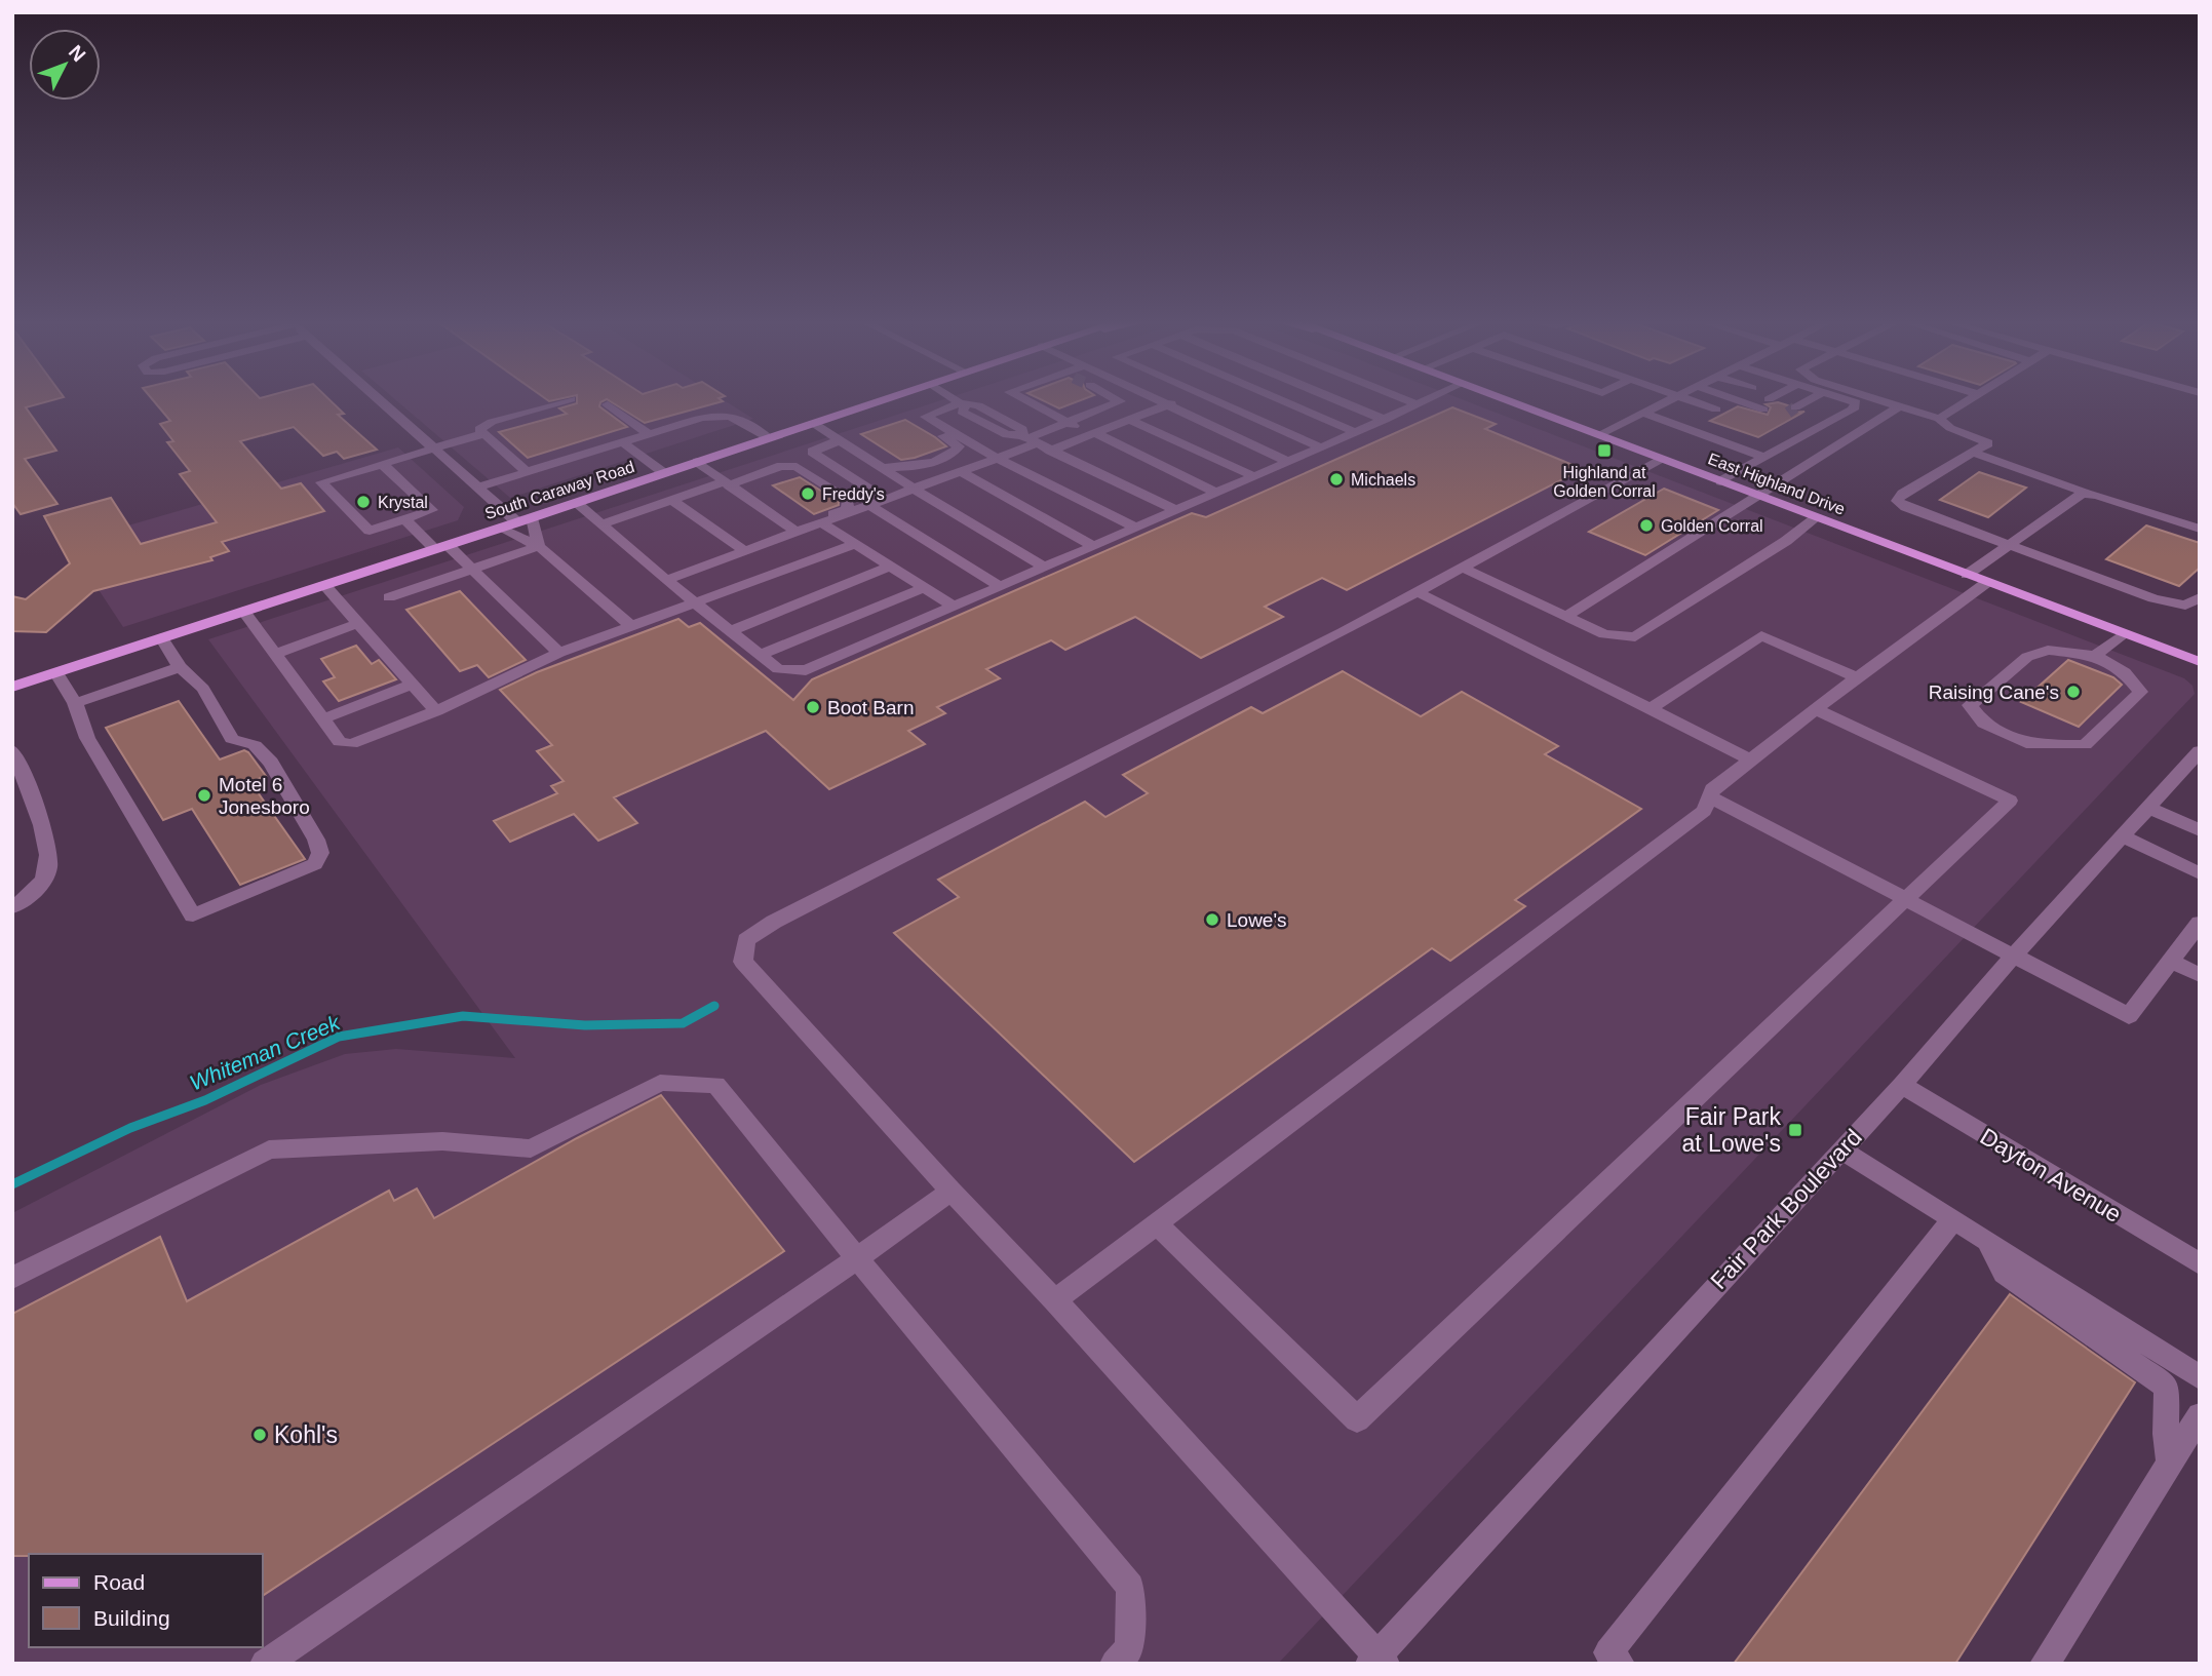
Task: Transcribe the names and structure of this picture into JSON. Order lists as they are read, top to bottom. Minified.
{"streets":{"main road":["East Highland Drive","South Caraway Road"],"street":["Dayton Avenue","Fair Park Boulevard"]},"crossings":[["Dayton Avenue","Fair Park Boulevard"]],"water":["Whiteman Creek"],"places":{"transit":["Highland at Golden Corral","Fair Park at Lowe's"],"other":["Michaels","Freddy's","Krystal","Golden Corral","Raising Cane's","Boot Barn","Motel 6 Jonesboro","Lowe's","Kohl's"]},"legend":["Road","Building"],"north":"top right"}
